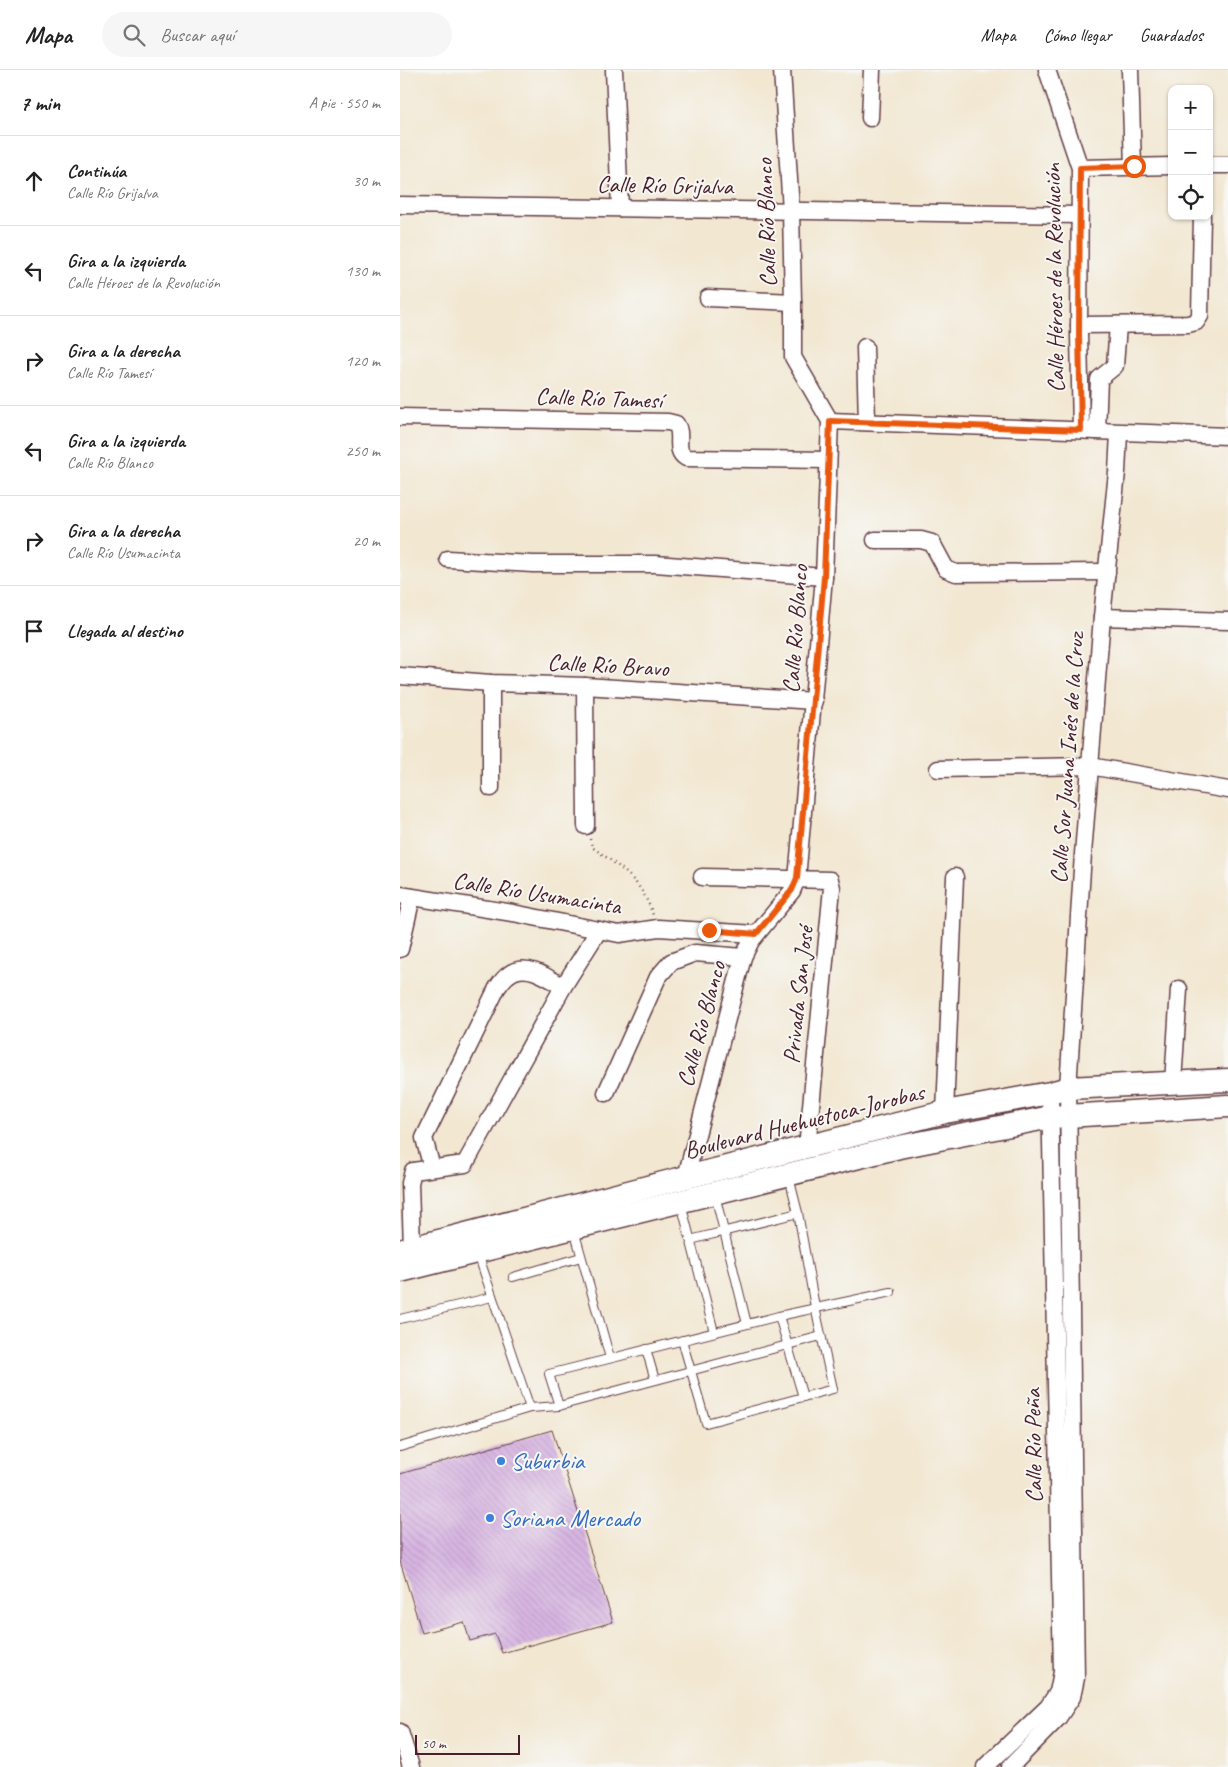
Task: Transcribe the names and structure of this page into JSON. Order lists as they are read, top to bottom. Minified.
{"streets":{"main road":["Boulevard Huehuetoca-Jorobas"],"street":["Calle Río Grijalva","Calle Río Blanco","Calle Héroes de la Revolución","Calle Río Tamesí","Calle Río Bravo","Calle Sor Juana Inés de la Cruz","Calle Río Usumacinta","Privada San José","Calle Río Peña"]},"crossings":[["Calle Río Grijalva","Calle Río Blanco"],["Calle Río Grijalva","Calle Héroes de la Revolución"],["Calle Río Blanco","Calle Río Tamesí"],["Calle Río Blanco","Calle Río Bravo"],["Calle Río Blanco","Calle Río Usumacinta"],["Calle Río Blanco","Privada San José"],["Calle Río Blanco","Boulevard Huehuetoca-Jorobas"],["Calle Sor Juana Inés de la Cruz","Boulevard Huehuetoca-Jorobas"],["Calle Sor Juana Inés de la Cruz","Calle Río Peña"],["Privada San José","Boulevard Huehuetoca-Jorobas"],["Boulevard Huehuetoca-Jorobas","Calle Río Peña"]],"places":["Suburbia","Soriana Mercado"],"scale_bar":"50 m","page":{"header":"Mapa","search":"Buscar aquí","nav":["Mapa","Cómo llegar","Guardados"],"heading":["7 min","A pie · 550 m"],"map_buttons":["+","−"],"list":[["Continúa","Calle Río Grijalva","30 m"],["Gira a la izquierda","Calle Héroes de la Revolución","130 m"],["Gira a la derecha","Calle Río Tamesí","120 m"],["Gira a la izquierda","Calle Río Blanco","250 m"],["Gira a la derecha","Calle Río Usumacinta","20 m"],"Llegada al destino"],"scale":"50 m"}}
